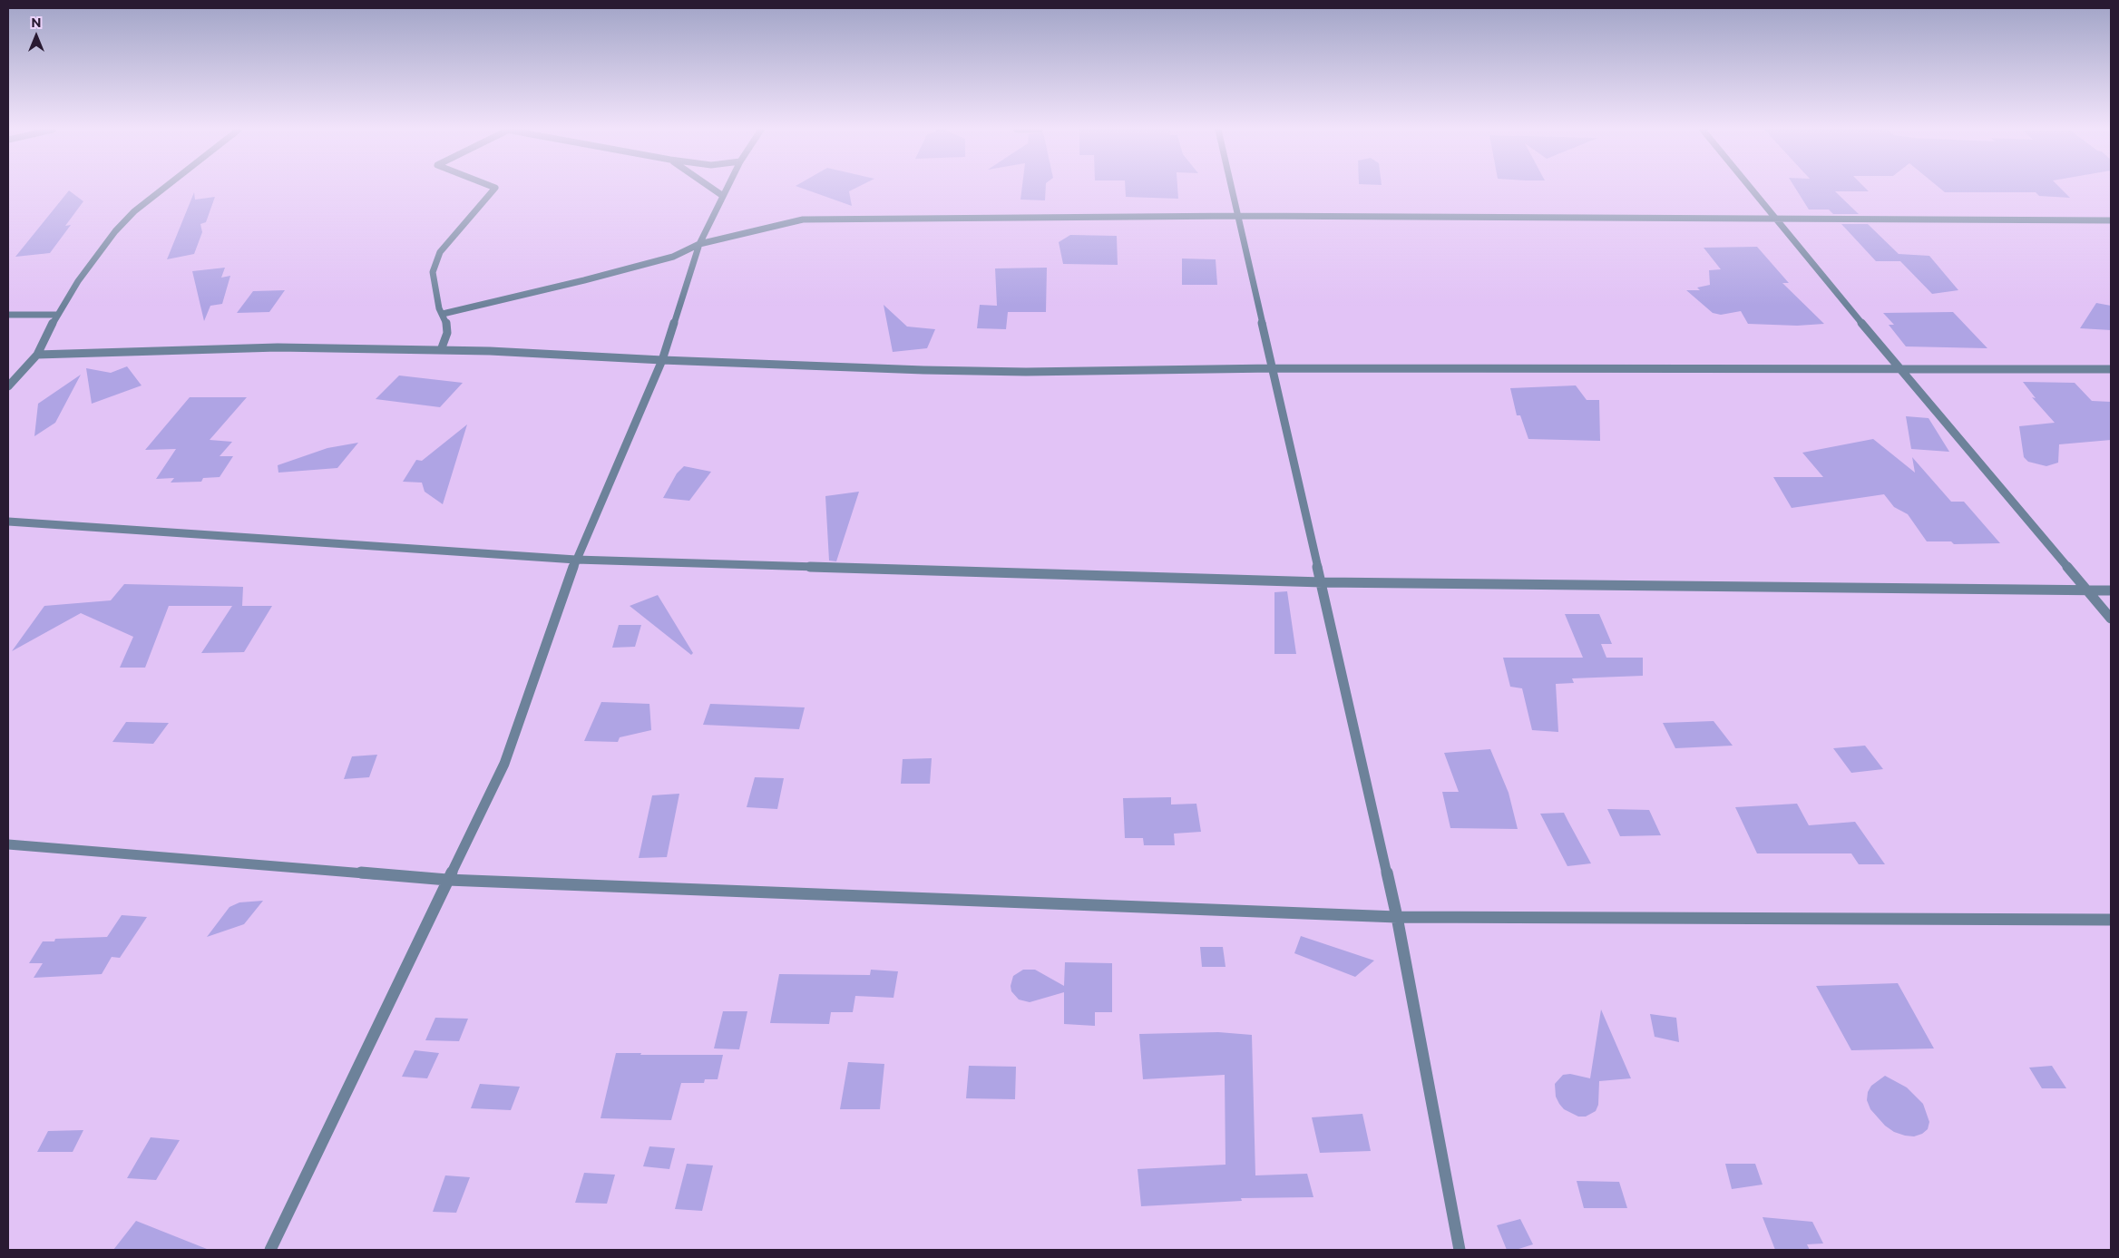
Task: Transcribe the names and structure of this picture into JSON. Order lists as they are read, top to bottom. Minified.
{"north":"top"}
